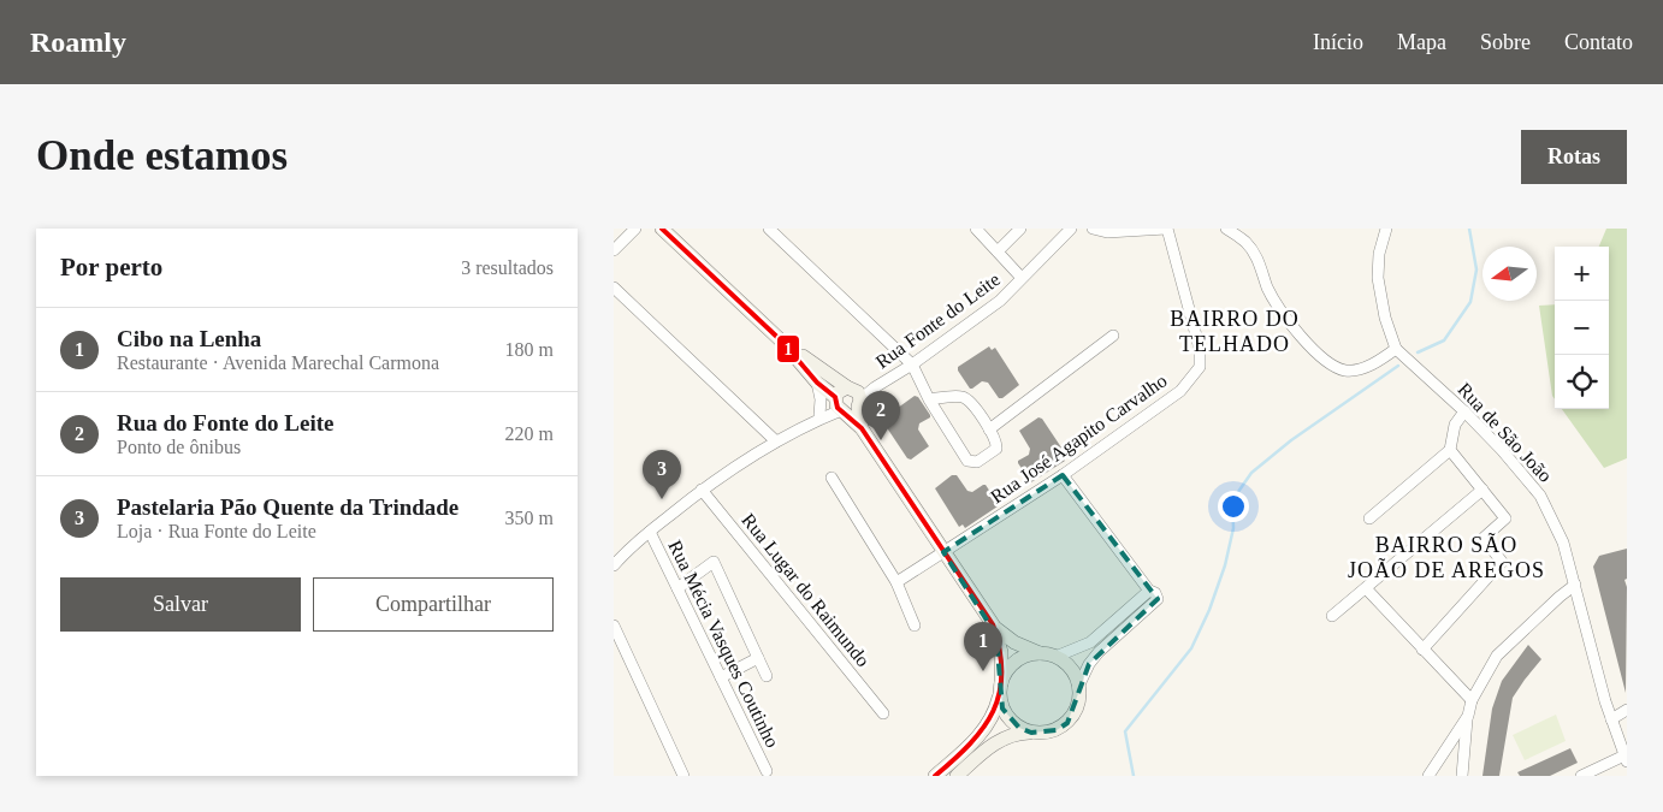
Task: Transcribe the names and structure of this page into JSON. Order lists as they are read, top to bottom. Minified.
{"streets":{"street":["Rua Fonte do Leite","Rua de São João","Rua José Agapito Carvalho","Rua Lugar do Raimundo","Rua Mécia Vasques Coutinho"]},"districts":["BAIRRO DO TELHADO","BAIRRO SÃO JOÃO DE AREGOS"],"lines":["transit line 1"],"north":"left","page":{"header":"Roamly","nav":["Início","Mapa","Sobre","Contato"],"buttons":["Rotas",["Salvar","Compartilhar"]],"title":"Onde estamos","heading":["Por perto","3 resultados"],"map_buttons":["+","−"],"list":[{"mark":"1","name":"Cibo na Lenha","note":"Restaurante · Avenida Marechal Carmona","value":"180 m"},{"mark":"2","name":"Rua do Fonte do Leite","note":"Ponto de ônibus","value":"220 m"},{"mark":"3","name":"Pastelaria Pão Quente da Trindade","note":"Loja · Rua Fonte do Leite","value":"350 m"}],"pins":["2","3","1"]}}
